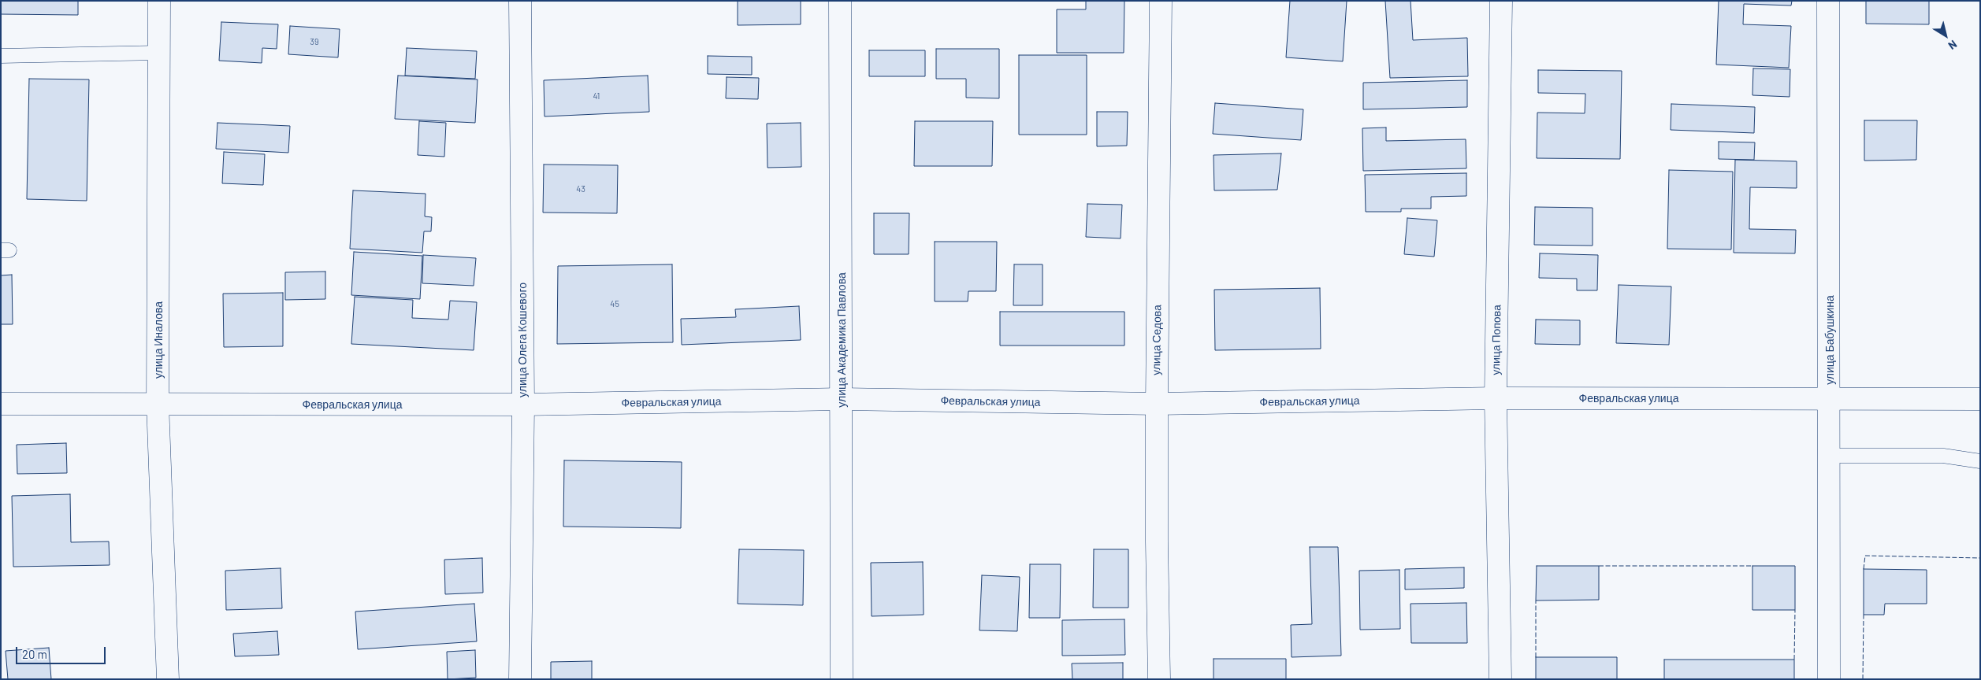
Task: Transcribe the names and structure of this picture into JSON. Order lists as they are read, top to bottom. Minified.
{"streets":{"street":["улица Иналова","улица Олега Кошевого","улица Академика Павлова","улица Седова","улица Попова","улица Бабушкина","Февральская улица"]},"crossings":[["улица Иналова","Февральская улица"],["улица Олега Кошевого","Февральская улица"],["улица Академика Павлова","Февральская улица"],["улица Седова","Февральская улица"],["улица Попова","Февральская улица"],["улица Бабушкина","Февральская улица"]],"house_numbers":["39","41","43","45"],"scale_bar":"20 m","north":"bottom right"}
